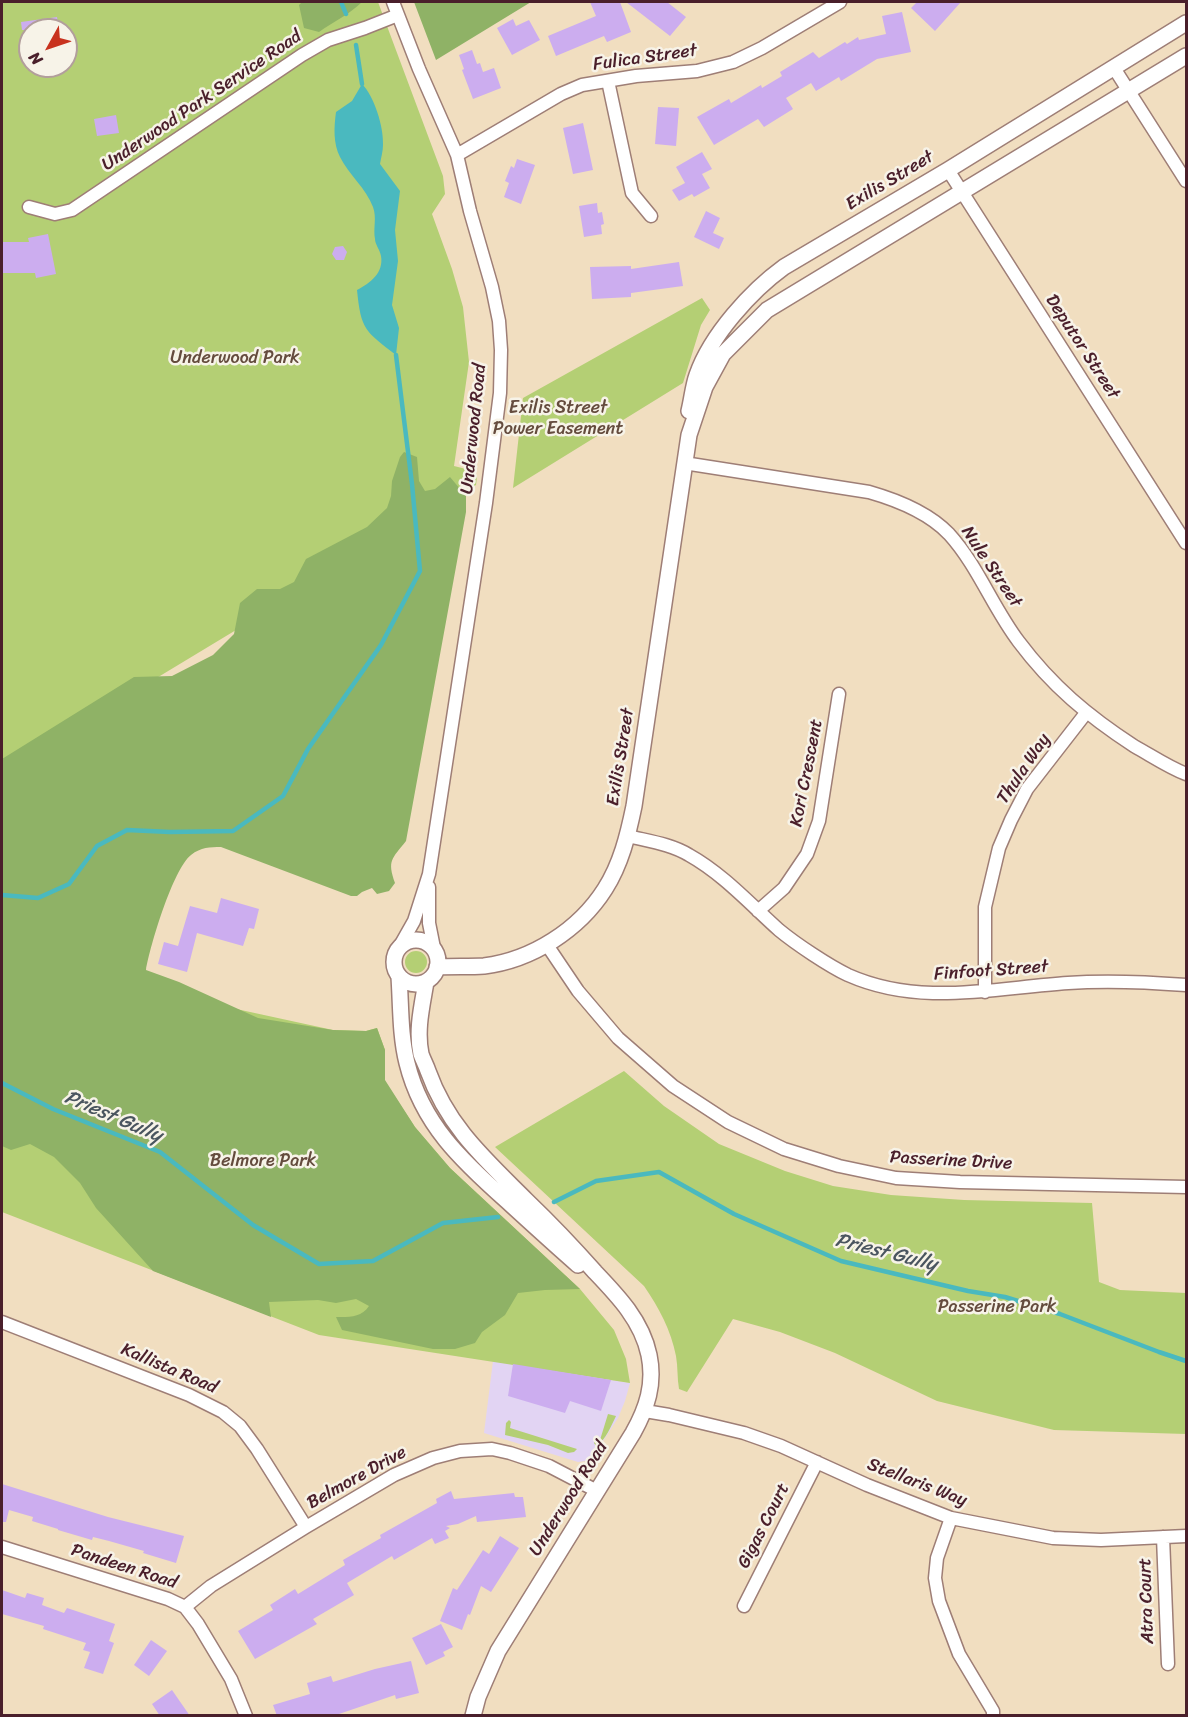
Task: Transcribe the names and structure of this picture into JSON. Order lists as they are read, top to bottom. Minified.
{"streets":{"street":["Fulica Street","Underwood Park Service Road","Exilis Street","Deputor Street","Underwood Road","Nule Street","Thula Way","Kori Crescent","Finfoot Street","Passerine Drive","Kallista Road","Belmore Drive","Stellaris Way","Gigas Court","Pandeen Road","Atra Court"]},"crossings":[["Fulica Street","Underwood Road"],["Underwood Park Service Road","Underwood Road"],["Exilis Street","Deputor Street"],["Exilis Street","Underwood Road"],["Exilis Street","Nule Street"],["Exilis Street","Finfoot Street"],["Exilis Street","Passerine Drive"],["Underwood Road","Belmore Drive"],["Underwood Road","Stellaris Way"],["Nule Street","Thula Way"],["Thula Way","Finfoot Street"],["Kori Crescent","Finfoot Street"],["Kallista Road","Belmore Drive"],["Belmore Drive","Pandeen Road"],["Stellaris Way","Gigas Court"],["Stellaris Way","Atra Court"]],"water":["Priest Gully"],"parks":["Underwood Park","Exilis Street Power Easement","Belmore Park","Passerine Park"],"north":"bottom left"}
